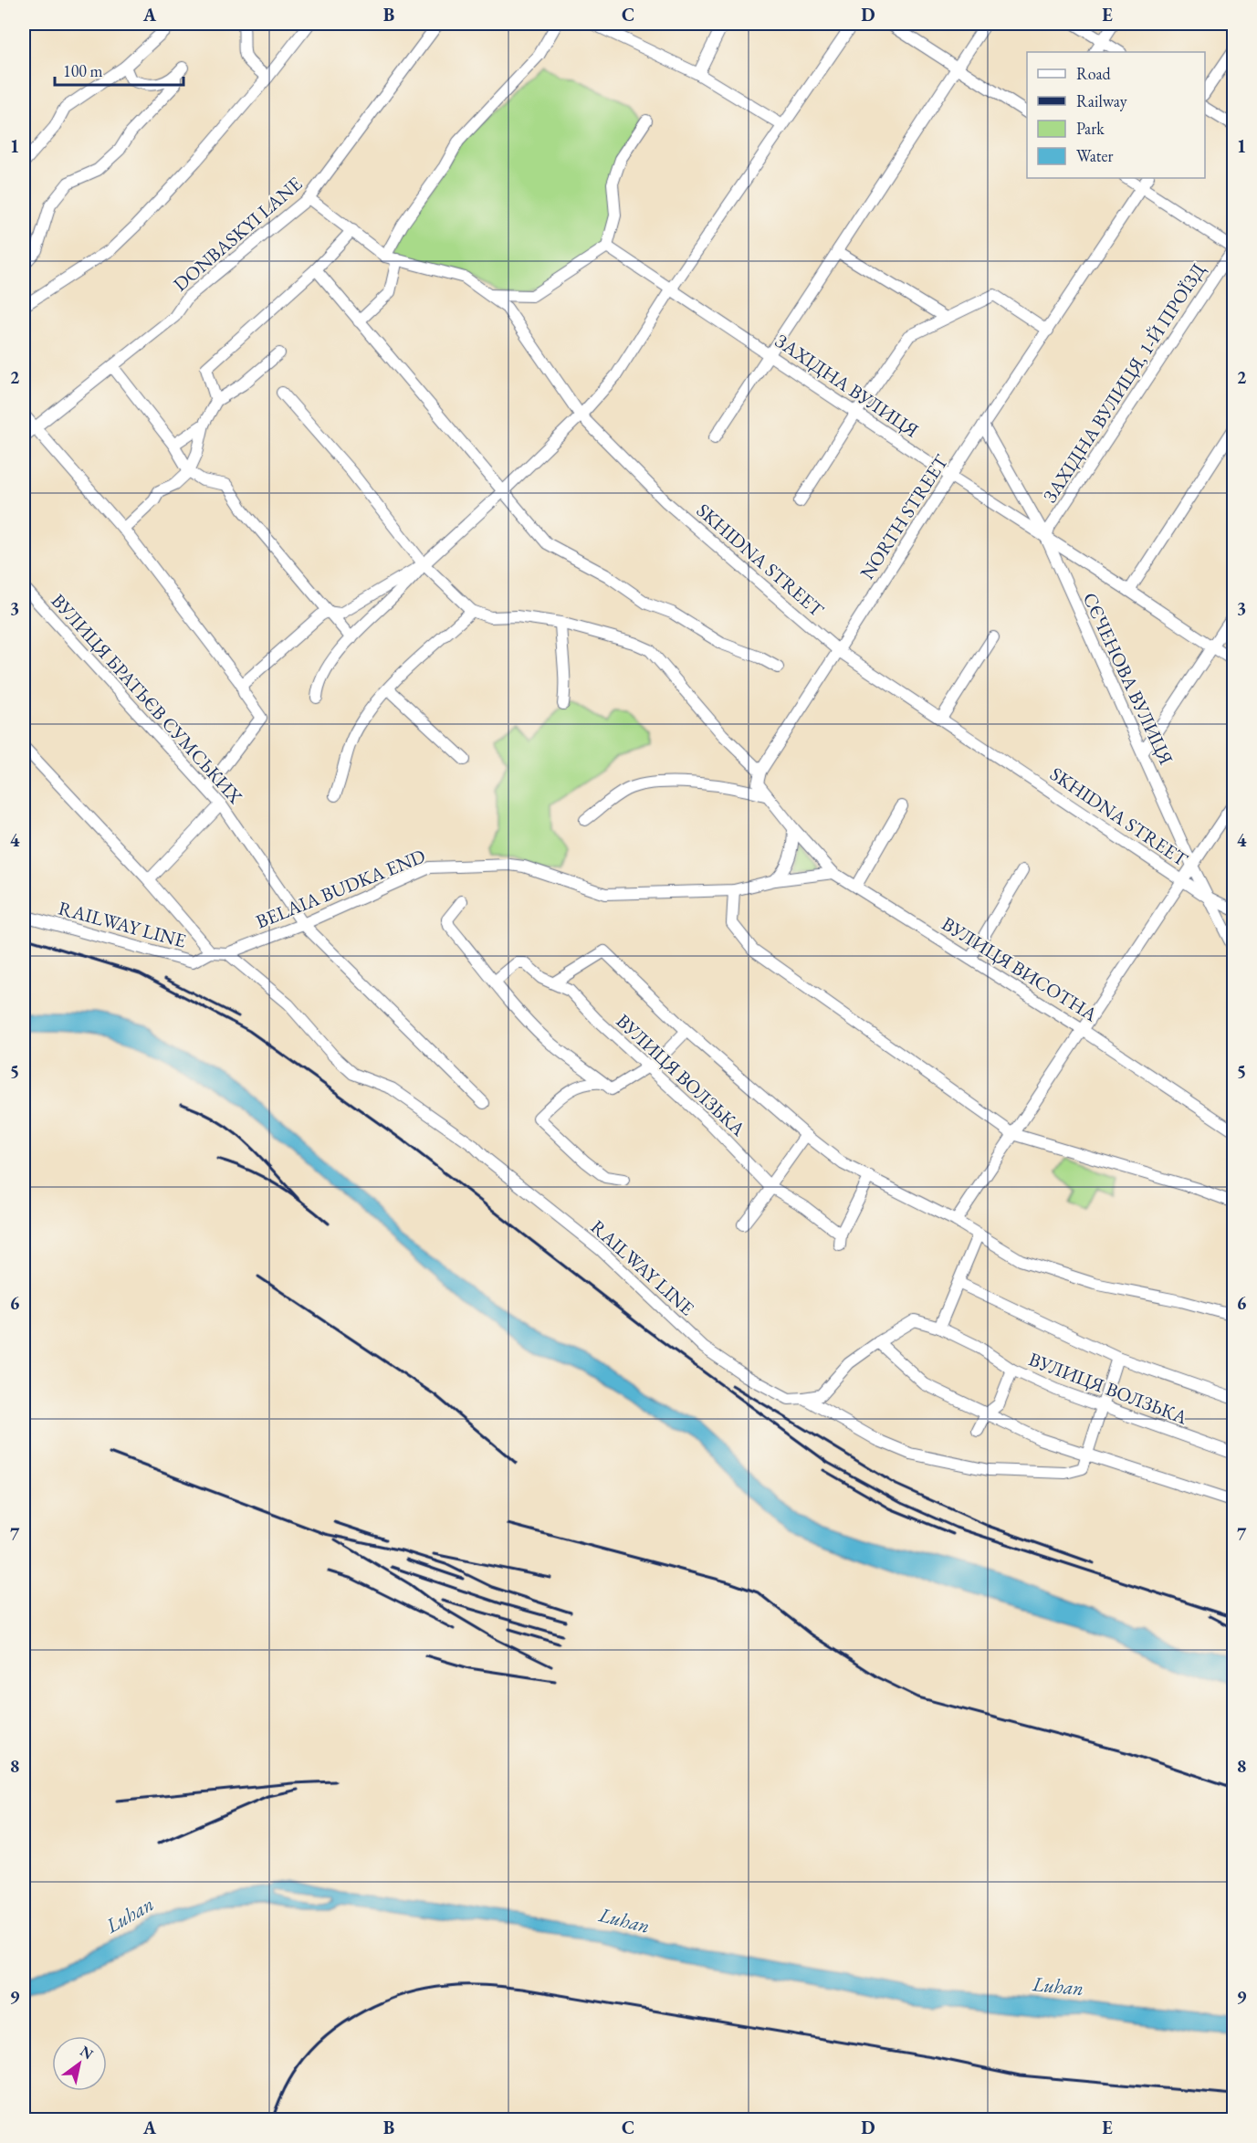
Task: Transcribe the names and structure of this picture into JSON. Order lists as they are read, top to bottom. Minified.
{"streets":{"street":["DONBASKYI LANE","ЗАХІДНА ВУЛИЦЯ, 1-Й ПРОЇЗД","ЗАХІДНА ВУЛИЦЯ","NORTH STREET","SKHIDNA STREET","СЄЧЕНОВА ВУЛИЦЯ","ВУЛИЦЯ БРАТЬЄВ СУМСЬКИХ","BELAIA BUDKA END","RAILWAY LINE","ВУЛИЦЯ ВИСОТНА","ВУЛИЦЯ ВОЛЗЬКА"]},"crossings":[["DONBASKYI LANE","SKHIDNA STREET"],["ЗАХІДНА ВУЛИЦЯ, 1-Й ПРОЇЗД","ЗАХІДНА ВУЛИЦЯ"],["ЗАХІДНА ВУЛИЦЯ, 1-Й ПРОЇЗД","СЄЧЕНОВА ВУЛИЦЯ"],["ЗАХІДНА ВУЛИЦЯ","NORTH STREET"],["ЗАХІДНА ВУЛИЦЯ","СЄЧЕНОВА ВУЛИЦЯ"],["NORTH STREET","SKHIDNA STREET"],["NORTH STREET","СЄЧЕНОВА ВУЛИЦЯ"],["SKHIDNA STREET","СЄЧЕНОВА ВУЛИЦЯ"],["ВУЛИЦЯ БРАТЬЄВ СУМСЬКИХ","BELAIA BUDKA END"],["BELAIA BUDKA END","RAILWAY LINE"]],"water":["Luhan"],"legend":["Road","Railway","Park","Water"],"scale_bar":"100 m","north":"top right","grid":{"columns":["A","B","C","D","E"],"rows":["1","2","3","4","5","6","7","8","9"]}}
